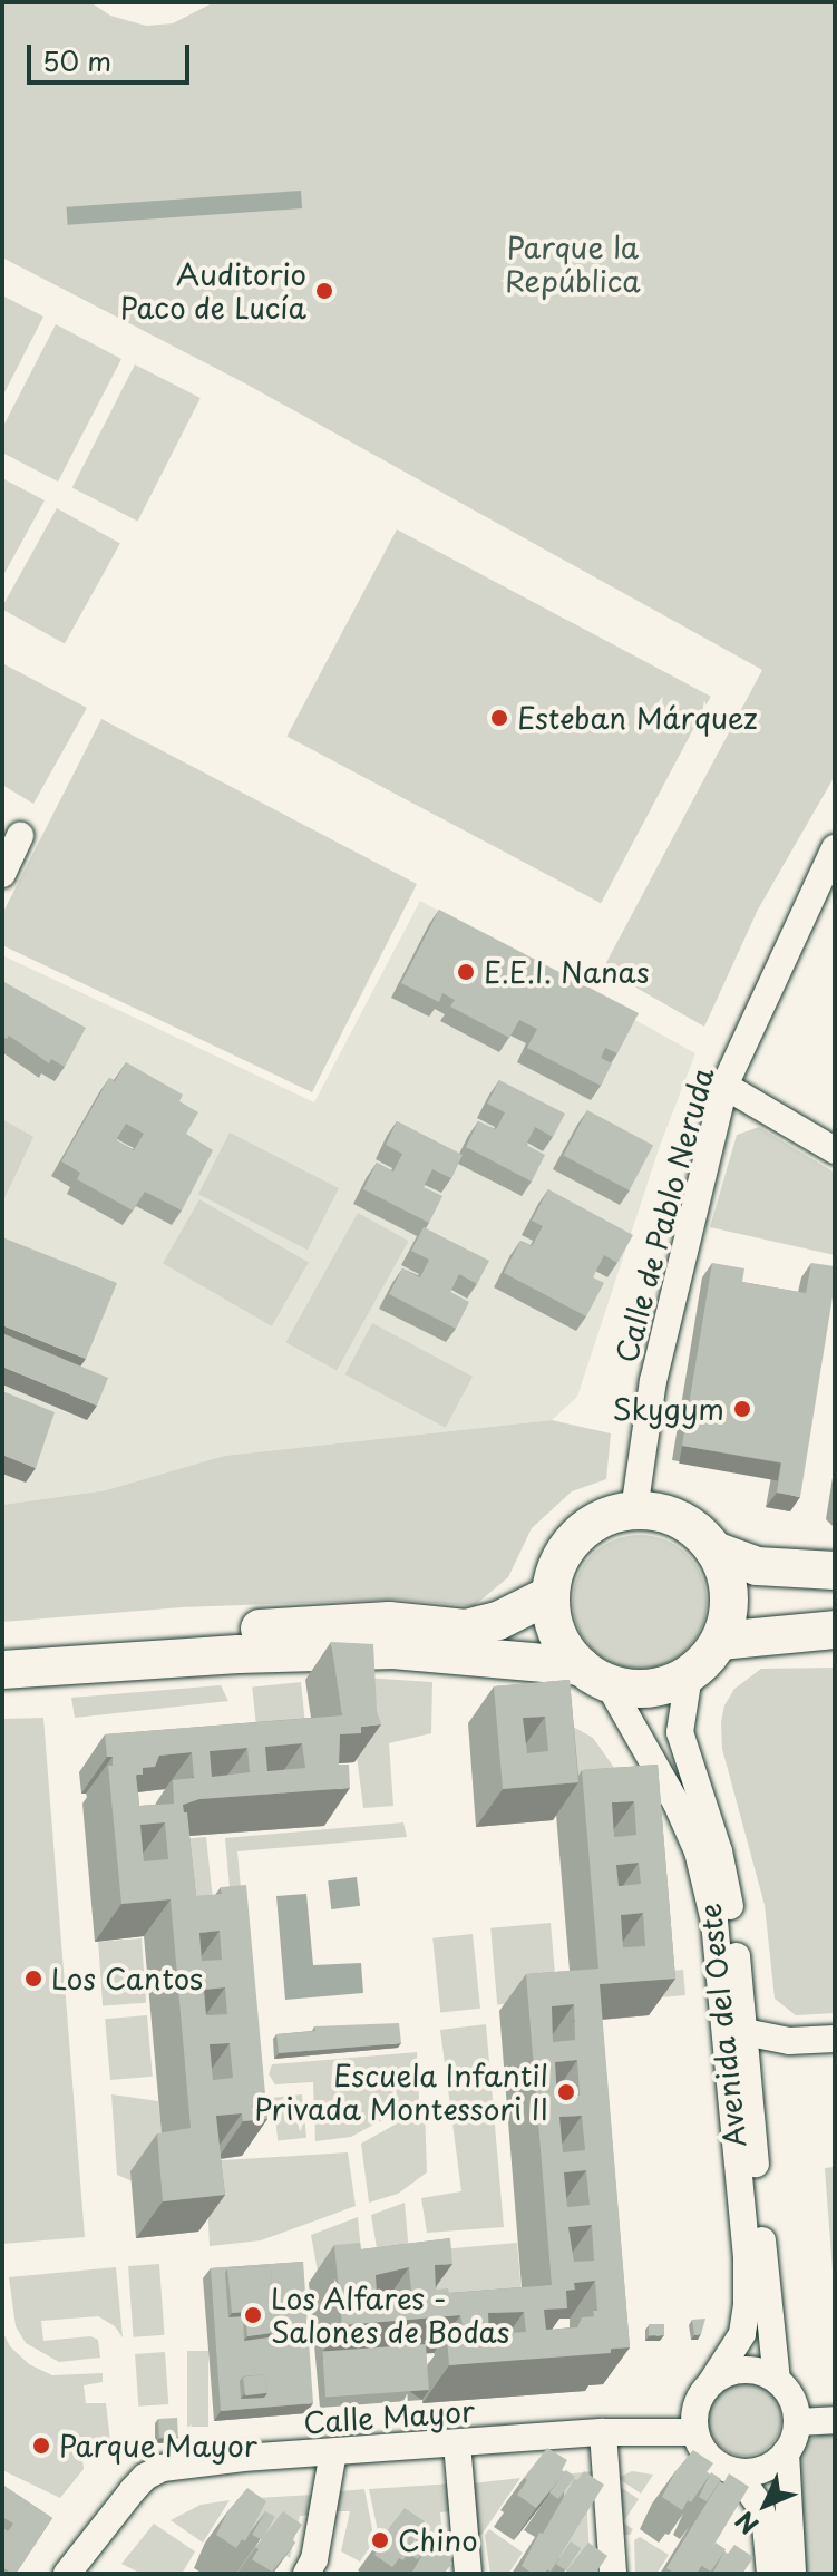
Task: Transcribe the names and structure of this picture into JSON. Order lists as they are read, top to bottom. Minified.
{"streets":{"street":["Calle de Pablo Neruda","Avenida del Oeste","Calle Mayor"]},"crossings":[["Calle de Pablo Neruda","Avenida del Oeste"],["Avenida del Oeste","Calle Mayor"]],"parks":["Parque la República"],"places":["Auditorio Paco de Lucía","Esteban Márquez","E.E.I. Nanas","Skygym","Los Cantos","Escuela Infantil Privada Montessori II","Los Alfares - Salones de Bodas","Parque Mayor","Chino"],"scale_bar":"50 m","north":"bottom left"}
